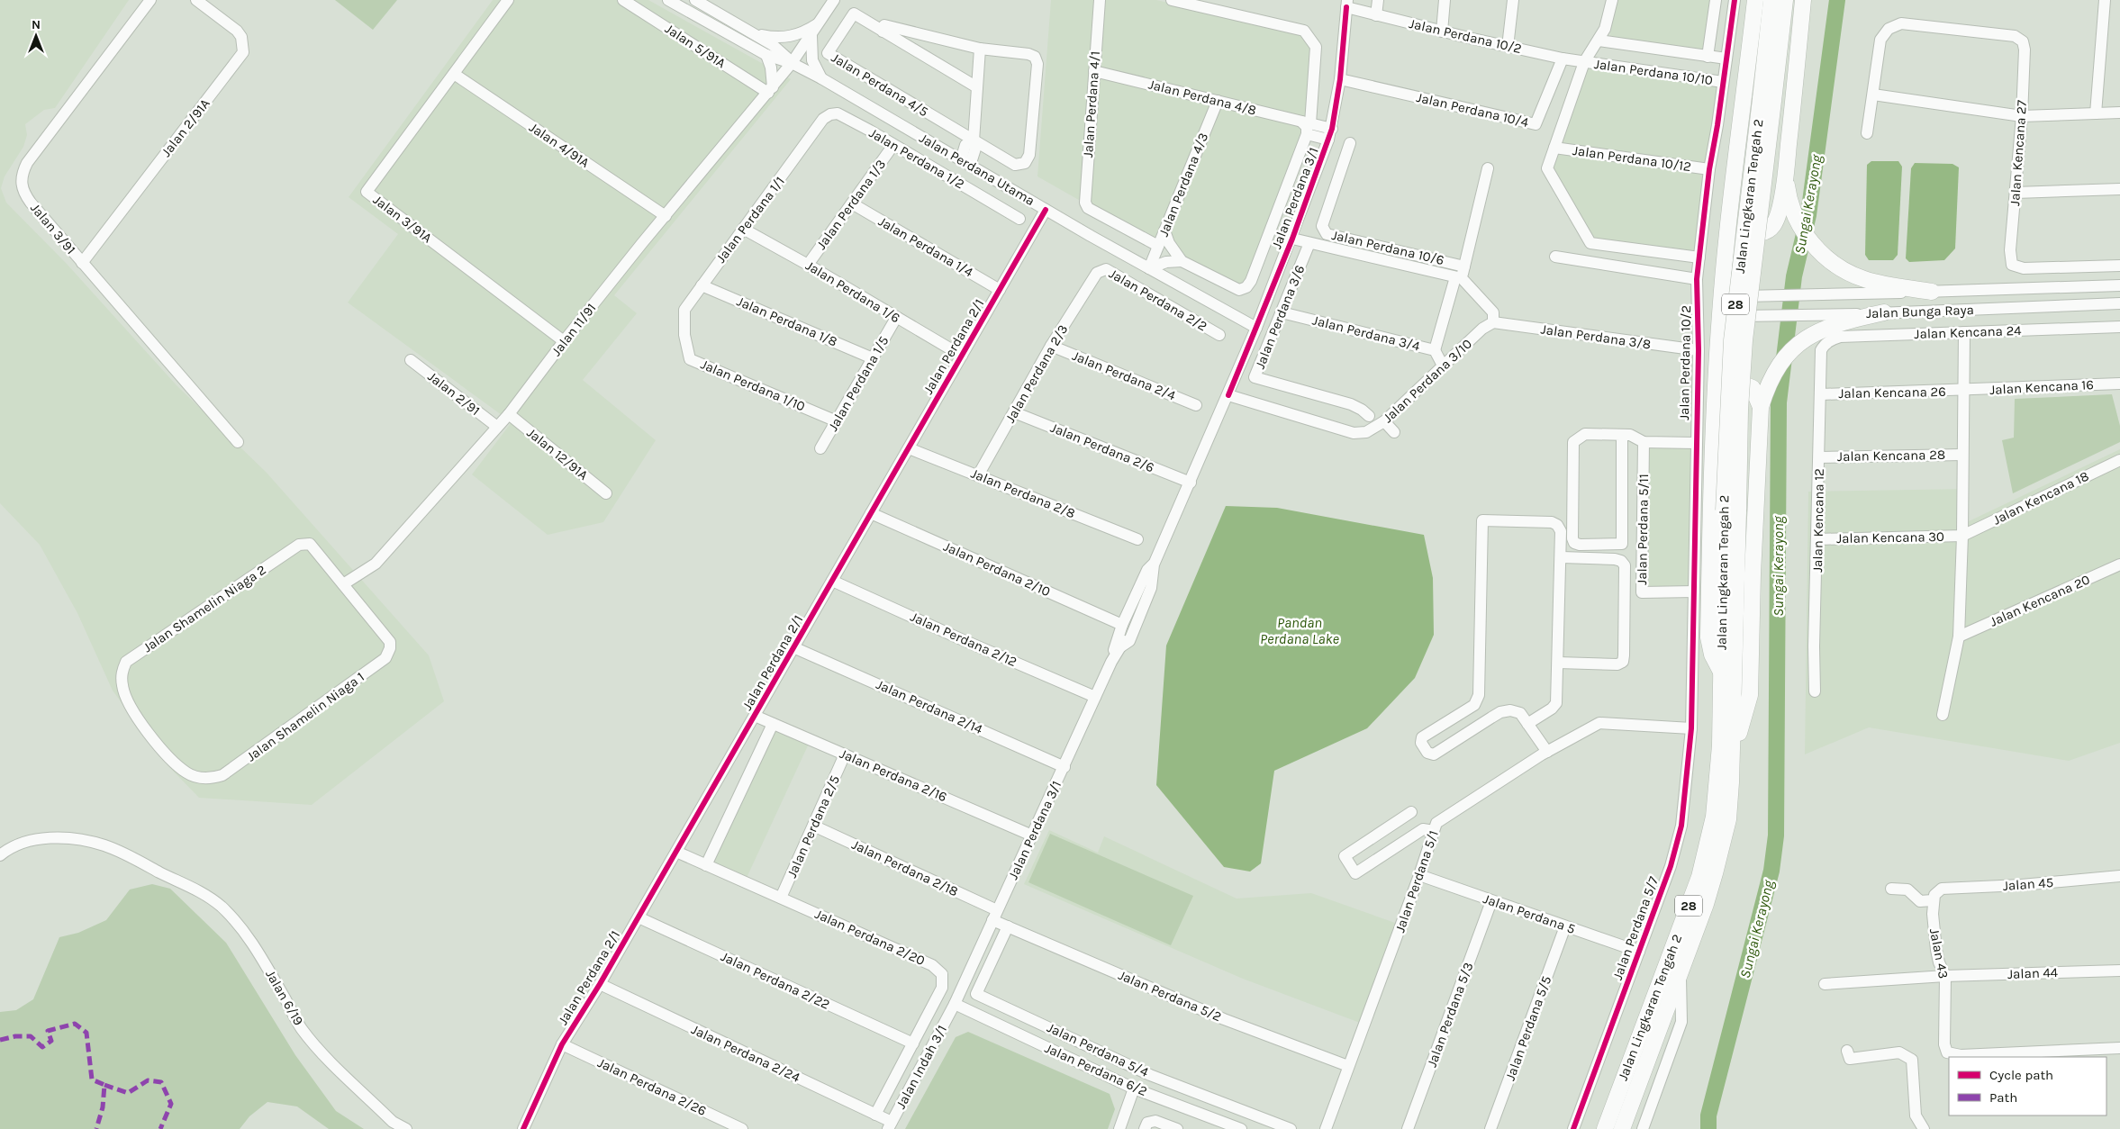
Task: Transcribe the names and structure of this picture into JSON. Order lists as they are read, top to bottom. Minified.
{"streets":{"highway":["Jalan Lingkaran Tengah 2","28"],"street":["Jalan Perdana 10/2","Jalan 5/91A","Jalan Perdana 10/10","Jalan Perdana 4/5","Jalan Perdana 4/8","Jalan Perdana 4/1","Jalan Perdana 10/4","Jalan 2/91A","Jalan 4/91A","Jalan Kencana 27","Jalan Perdana 1/2","Jalan Perdana 10/12","Jalan Perdana Utama","Jalan Perdana 4/3","Jalan Perdana 3/1","Jalan Perdana 1/3","Jalan 3/91A","Jalan Perdana 1/1","Jalan 3/91","Jalan Perdana 1/4","Jalan Perdana 10/6","Jalan Perdana 1/6","Jalan Perdana 2/2","Jalan Bunga Raya","Jalan Perdana 3/6","Jalan Perdana 1/8","Jalan 11/91","Jalan Kencana 24","Jalan Perdana 3/4","Jalan Perdana 3/8","Jalan Perdana 2/1","Jalan Perdana 2/3","Jalan Perdana 2/4","Jalan Perdana 3/10","Jalan Perdana 1/5","Jalan Perdana 1/10","Jalan Kencana 16","Jalan Kencana 26","Jalan 2/91","Jalan Perdana 2/6","Jalan 12/91A","Jalan Kencana 28","Jalan Perdana 2/8","Jalan Kencana 18","Jalan Kencana 12","Jalan Perdana 5/11","Jalan Kencana 30","Jalan Perdana 2/10","Jalan Kencana 20","Jalan Shamelin Niaga 2","Jalan Perdana 2/12","Jalan Perdana 2/14","Jalan Shamelin Niaga 1","Jalan Perdana 2/16","Jalan Perdana 2/5","Jalan Perdana 2/18","Jalan Perdana 5/1","Jalan 45","Jalan Perdana 5","Jalan Perdana 5/7","Jalan Perdana 2/20","Jalan 43","Jalan 44","Jalan Perdana 2/22","Jalan Perdana 5/2","Jalan 6/19","Jalan Perdana 5/3","Jalan Perdana 5/5","Jalan Perdana 5/4","Jalan Perdana 2/24","Jalan Indah 3/1","Jalan Perdana 6/2","Jalan Perdana 2/26"]},"crossings":[["Jalan Perdana 10/2","Jalan Perdana 10/10"],["Jalan Perdana 10/2","Jalan Perdana 10/4"],["Jalan Perdana 10/2","Jalan Perdana 10/12"],["Jalan Perdana 10/2","Jalan Perdana 3/1"],["Jalan Perdana 10/2","Jalan Perdana 3/8"],["Jalan Perdana 10/2","Jalan Perdana 5/11"],["Jalan Perdana 10/2","Jalan Perdana 5/1"],["Jalan Perdana 10/2","Jalan Perdana 5/7"],["Jalan 5/91A","Jalan 11/91"],["Jalan Perdana 4/8","Jalan Perdana 4/1"],["Jalan Perdana 4/8","Jalan Perdana 4/3"],["Jalan Perdana 4/8","Jalan Perdana 3/1"],["Jalan Perdana 4/1","Jalan Perdana 4/3"],["Jalan Perdana 10/4","Jalan Perdana 3/1"],["Jalan 2/91A","Jalan 3/91"],["Jalan 4/91A","Jalan 3/91A"],["Jalan 4/91A","Jalan 11/91"],["Jalan Perdana 1/2","Jalan Perdana 1/3"],["Jalan Perdana 1/2","Jalan Perdana 1/1"],["Jalan Perdana Utama","Jalan Perdana 4/3"],["Jalan Perdana Utama","Jalan Perdana 3/1"],["Jalan Perdana Utama","Jalan 11/91"],["Jalan Perdana Utama","Jalan Perdana 2/1"],["Jalan Perdana 3/1","Jalan Perdana 3/10"],["Jalan Perdana 3/1","Jalan Perdana 2/6"],["Jalan Perdana 3/1","Jalan Perdana 2/10"],["Jalan Perdana 3/1","Jalan Perdana 2/12"],["Jalan Perdana 3/1","Jalan Perdana 2/14"],["Jalan Perdana 3/1","Jalan Perdana 2/16"],["Jalan Perdana 3/1","Jalan Perdana 2/18"],["Jalan Perdana 3/1","Jalan Perdana 5/2"],["Jalan Perdana 3/1","Jalan Indah 3/1"],["Jalan Perdana 3/1","Jalan Perdana 6/2"],["Jalan Perdana 1/3","Jalan Perdana 1/4"],["Jalan Perdana 1/3","Jalan Perdana 1/6"],["Jalan 3/91A","Jalan 11/91"],["Jalan Perdana 1/1","Jalan Perdana 1/6"],["Jalan Perdana 1/1","Jalan Perdana 1/8"],["Jalan Perdana 1/1","Jalan Perdana 1/10"],["Jalan Perdana 1/4","Jalan Perdana 2/1"],["Jalan Perdana 1/6","Jalan Perdana 2/1"],["Jalan Perdana 1/6","Jalan Perdana 1/5"],["Jalan Perdana 2/2","Jalan Perdana 2/3"],["Jalan Perdana 3/6","Jalan Perdana 3/4"],["Jalan Perdana 1/8","Jalan Perdana 1/5"],["Jalan 11/91","Jalan 2/91"],["Jalan 11/91","Jalan 12/91A"],["Jalan 11/91","Jalan Shamelin Niaga 2"],["Jalan 11/91","Jalan Shamelin Niaga 1"],["Jalan Kencana 24","Jalan Kencana 12"],["Jalan Perdana 3/4","Jalan Perdana 3/10"],["Jalan Perdana 3/8","Jalan Perdana 3/10"],["Jalan Perdana 2/1","Jalan Perdana 2/8"],["Jalan Perdana 2/1","Jalan Perdana 2/10"],["Jalan Perdana 2/1","Jalan Perdana 2/12"],["Jalan Perdana 2/1","Jalan Perdana 2/14"],["Jalan Perdana 2/1","Jalan Perdana 2/16"],["Jalan Perdana 2/1","Jalan Perdana 2/20"],["Jalan Perdana 2/1","Jalan Perdana 2/22"],["Jalan Perdana 2/1","Jalan Perdana 2/24"],["Jalan Perdana 2/1","Jalan Perdana 2/26"],["Jalan Perdana 2/3","Jalan Perdana 2/4"],["Jalan Perdana 2/3","Jalan Perdana 2/6"],["Jalan Perdana 2/3","Jalan Perdana 2/8"],["Jalan Perdana 1/5","Jalan Perdana 1/10"],["Jalan Kencana 16","Jalan Kencana 26"],["Jalan Kencana 26","Jalan Kencana 12"],["Jalan Kencana 28","Jalan Kencana 12"],["Jalan Kencana 18","Jalan Kencana 30"],["Jalan Kencana 12","Jalan Kencana 30"],["Jalan Shamelin Niaga 2","Jalan Shamelin Niaga 1"],["Jalan Perdana 2/16","Jalan Perdana 2/5"],["Jalan Perdana 2/5","Jalan Perdana 2/18"],["Jalan Perdana 2/5","Jalan Perdana 2/20"],["Jalan Perdana 2/18","Jalan Perdana 5/2"],["Jalan Perdana 5/1","Jalan Perdana 5"],["Jalan Perdana 5/1","Jalan Perdana 5/7"],["Jalan Perdana 5/1","Jalan Perdana 5/2"],["Jalan 45","Jalan 43"],["Jalan Perdana 5","Jalan Perdana 5/7"],["Jalan Perdana 5","Jalan Perdana 5/3"],["Jalan Perdana 5","Jalan Perdana 5/5"],["Jalan Perdana 2/20","Jalan Perdana 2/22"],["Jalan Perdana 2/20","Jalan Perdana 2/24"],["Jalan 43","Jalan 44"],["Jalan Perdana 5/2","Jalan Perdana 5/4"],["Jalan Perdana 2/24","Jalan Indah 3/1"],["Jalan Indah 3/1","Jalan Perdana 6/2"]],"water":["Sungai Kerayong","Pandan Perdana Lake"],"legend":["Cycle path","Path"],"north":"top"}
